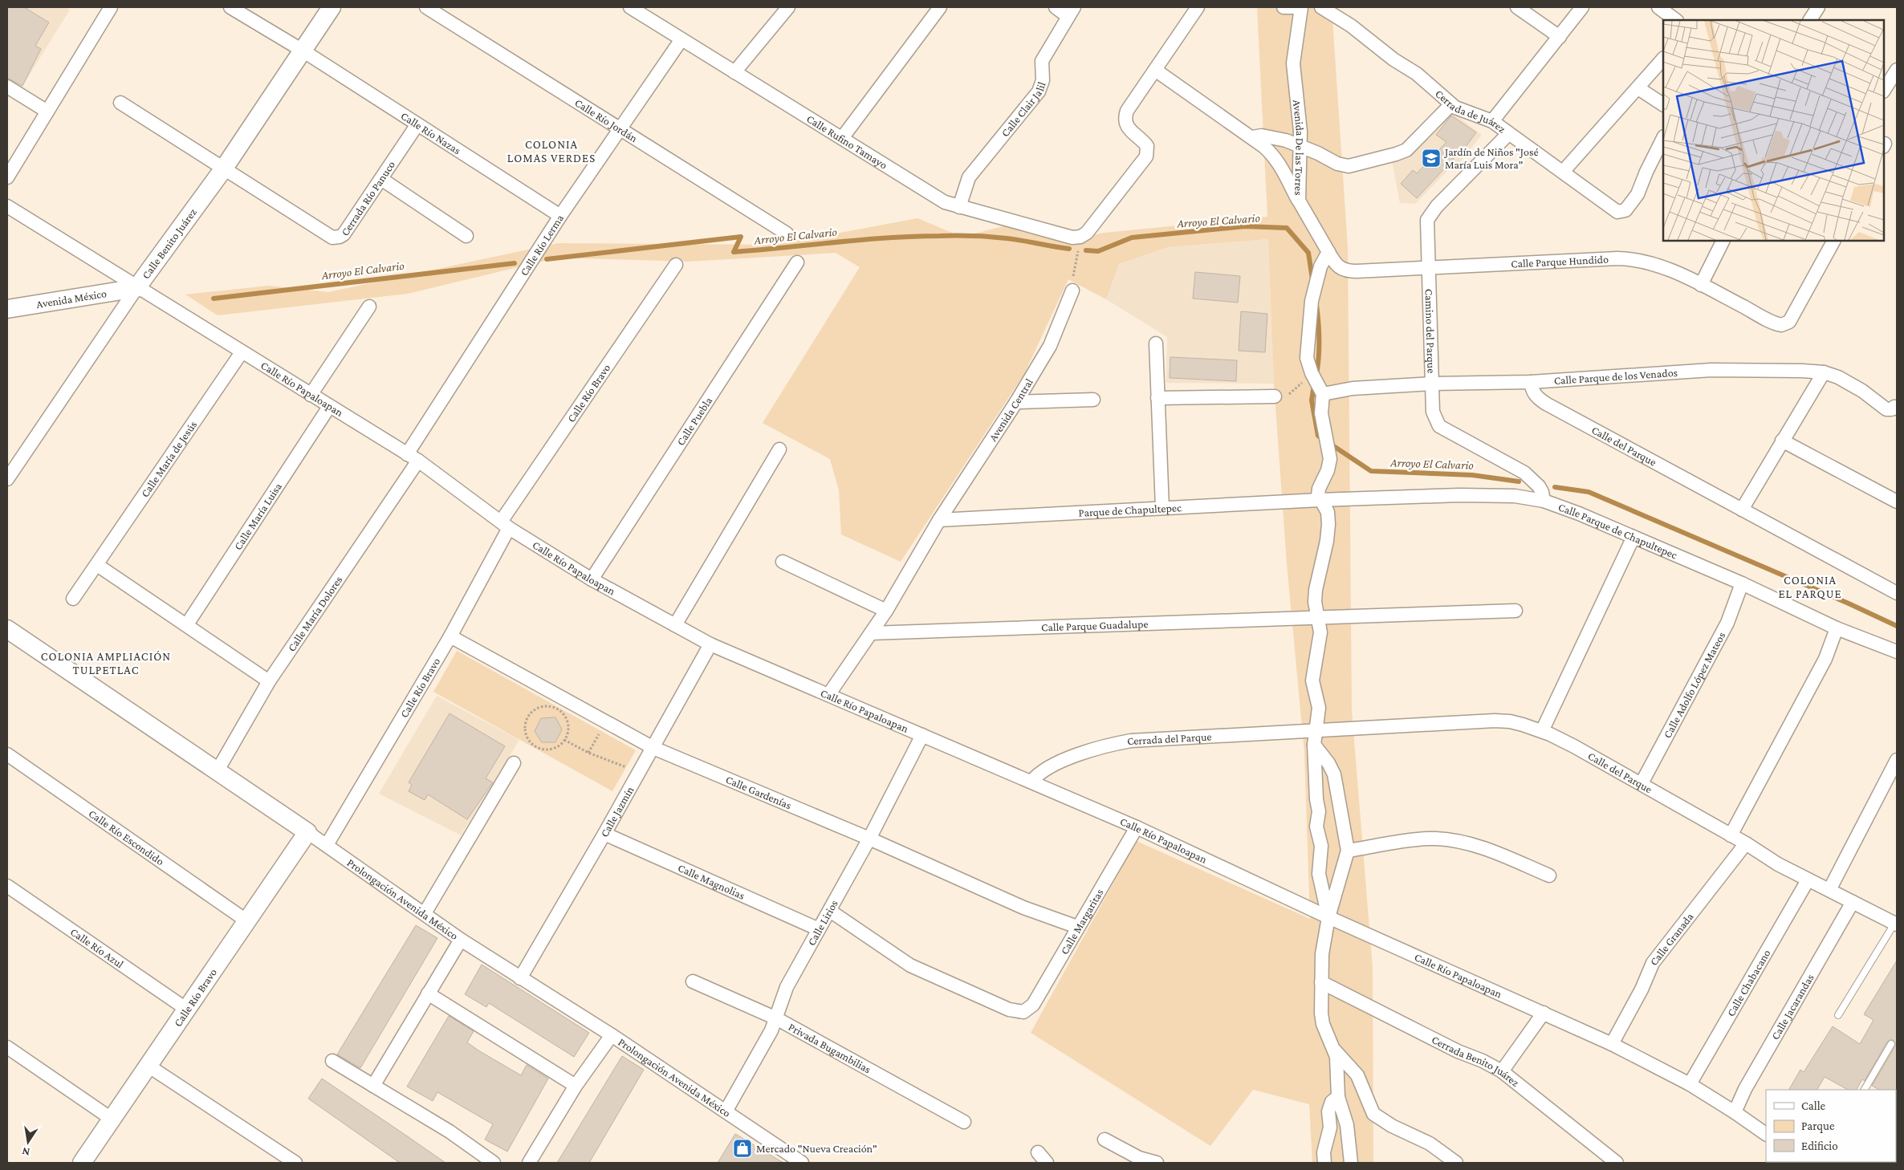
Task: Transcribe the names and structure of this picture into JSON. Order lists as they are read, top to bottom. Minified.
{"streets":{"street":["Calle Clair Jalil","Cerrada de Juárez","Calle Río Jordán","Calle Río Nazas","Calle Rufino Tamayo","Avenida De las Torres","Cerrada Río Panuco","Calle Benito Juárez","Calle Río Lerma","Calle Parque Hundido","Avenida México","Camino del Parque","Calle Parque de los Venados","Calle Río Papaloapan","Calle Río Bravo","Avenida Central","Calle Puebla","Calle del Parque","Calle María de Jesús","Parque de Chapultepec","Calle María Luisa","Calle Parque de Chapultepec","Calle María Dolores","Calle Parque Guadalupe","Calle Adolfo López Mateos","Cerrada del Parque","Calle Gardenías","Calle Jazmín","Calle Río Escondido","Calle Magnolias","Prolongación Avenida México","Calle Margaritas","Calle Lirios","Calle Granada","Calle Río Azul","Calle Chabacano","Calle Jacarandas","Privada Bugambilias","Cerrada Benito Juárez"]},"crossings":[["Calle Clair Jalil","Calle Rufino Tamayo"],["Cerrada de Juárez","Camino del Parque"],["Calle Río Jordán","Calle Río Lerma"],["Calle Río Nazas","Cerrada Río Panuco"],["Calle Río Nazas","Calle Benito Juárez"],["Calle Río Nazas","Calle Río Lerma"],["Calle Rufino Tamayo","Calle Río Lerma"],["Avenida De las Torres","Calle Parque Hundido"],["Cerrada Río Panuco","Calle Benito Juárez"],["Calle Benito Juárez","Avenida México"],["Calle Benito Juárez","Calle Río Papaloapan"],["Calle Río Lerma","Calle Río Papaloapan"],["Calle Río Lerma","Calle María Dolores"],["Calle Parque Hundido","Camino del Parque"],["Avenida México","Calle Río Papaloapan"],["Camino del Parque","Calle Parque de los Venados"],["Camino del Parque","Calle Parque de Chapultepec"],["Calle Parque de los Venados","Calle del Parque"],["Calle Río Papaloapan","Calle Río Bravo"],["Calle Río Papaloapan","Avenida Central"],["Calle Río Papaloapan","Calle Puebla"],["Calle Río Papaloapan","Calle María de Jesús"],["Calle Río Papaloapan","Calle María Luisa"],["Calle Río Papaloapan","Calle María Dolores"],["Calle Río Papaloapan","Cerrada del Parque"],["Calle Río Papaloapan","Calle Jazmín"],["Calle Río Papaloapan","Calle Margaritas"],["Calle Río Papaloapan","Calle Lirios"],["Calle Río Papaloapan","Calle Granada"],["Calle Río Papaloapan","Calle Chabacano"],["Calle Río Papaloapan","Calle Jacarandas"],["Calle Río Bravo","Calle Gardenías"],["Calle Río Bravo","Calle Río Escondido"],["Calle Río Bravo","Prolongación Avenida México"],["Calle Río Bravo","Calle Río Azul"],["Avenida Central","Parque de Chapultepec"],["Avenida Central","Calle Parque Guadalupe"],["Calle del Parque","Calle Adolfo López Mateos"],["Calle del Parque","Cerrada del Parque"],["Calle del Parque","Calle Granada"],["Calle del Parque","Calle Chabacano"],["Calle del Parque","Calle Jacarandas"],["Parque de Chapultepec","Calle Parque de Chapultepec"],["Calle Parque de Chapultepec","Calle Adolfo López Mateos"],["Calle María Dolores","Prolongación Avenida México"],["Calle Gardenías","Calle Jazmín"],["Calle Gardenías","Calle Margaritas"],["Calle Gardenías","Calle Lirios"],["Calle Jazmín","Calle Magnolias"],["Calle Jazmín","Prolongación Avenida México"],["Calle Magnolias","Calle Lirios"],["Prolongación Avenida México","Calle Lirios"],["Calle Margaritas","Calle Lirios"],["Calle Lirios","Privada Bugambilias"]],"districts":["COLONIA LOMAS VERDES","COLONIA EL PARQUE","COLONIA AMPLIACIÓN TULPETLAC"],"water":["Arroyo El Calvario"],"places":{"school or university":["Jardín de Niños \"José María Luis Mora\""],"shop":["Mercado \"Nueva Creación\""]},"legend":["Calle","Parque","Edificio"],"north":"bottom"}
